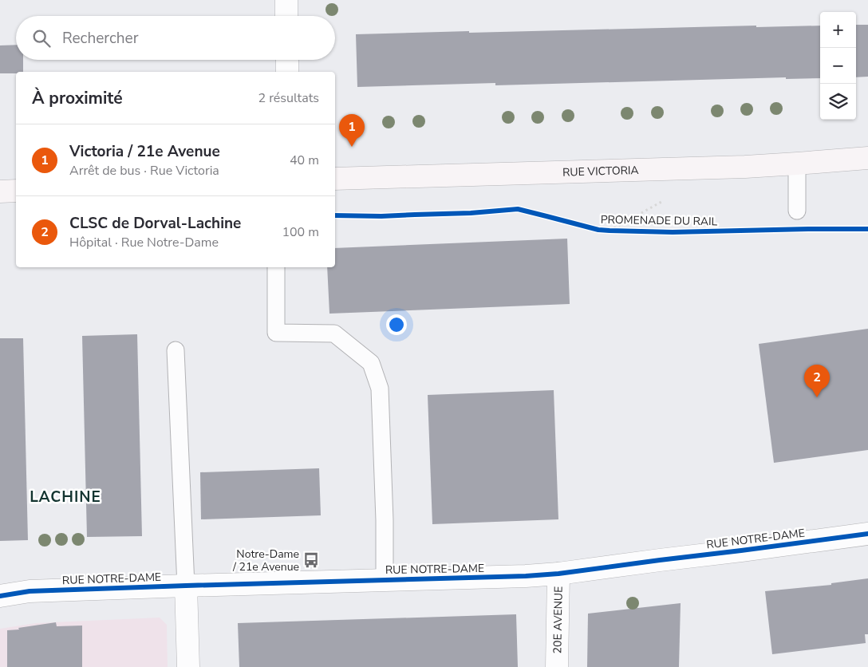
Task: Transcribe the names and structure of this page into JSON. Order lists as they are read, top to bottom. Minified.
{"streets":{"main road":["RUE VICTORIA"],"street":["RUE NOTRE-DAME","20E AVENUE"],"cycle path":["PROMENADE DU RAIL"]},"crossings":[["RUE NOTRE-DAME","20E AVENUE"]],"districts":["LACHINE"],"places":{"bus stop":["Notre-Dame / 21e Avenue"]},"page":{"map_buttons":["+","−"],"search":"Rechercher","heading":["À proximité","2 résultats"],"pins":["1","2"],"list":[{"mark":"1","name":"Victoria / 21e Avenue","note":"Arrêt de bus · Rue Victoria","value":"40 m"},{"mark":"2","name":"CLSC de Dorval-Lachine","note":"Hôpital · Rue Notre-Dame","value":"100 m"}]}}
